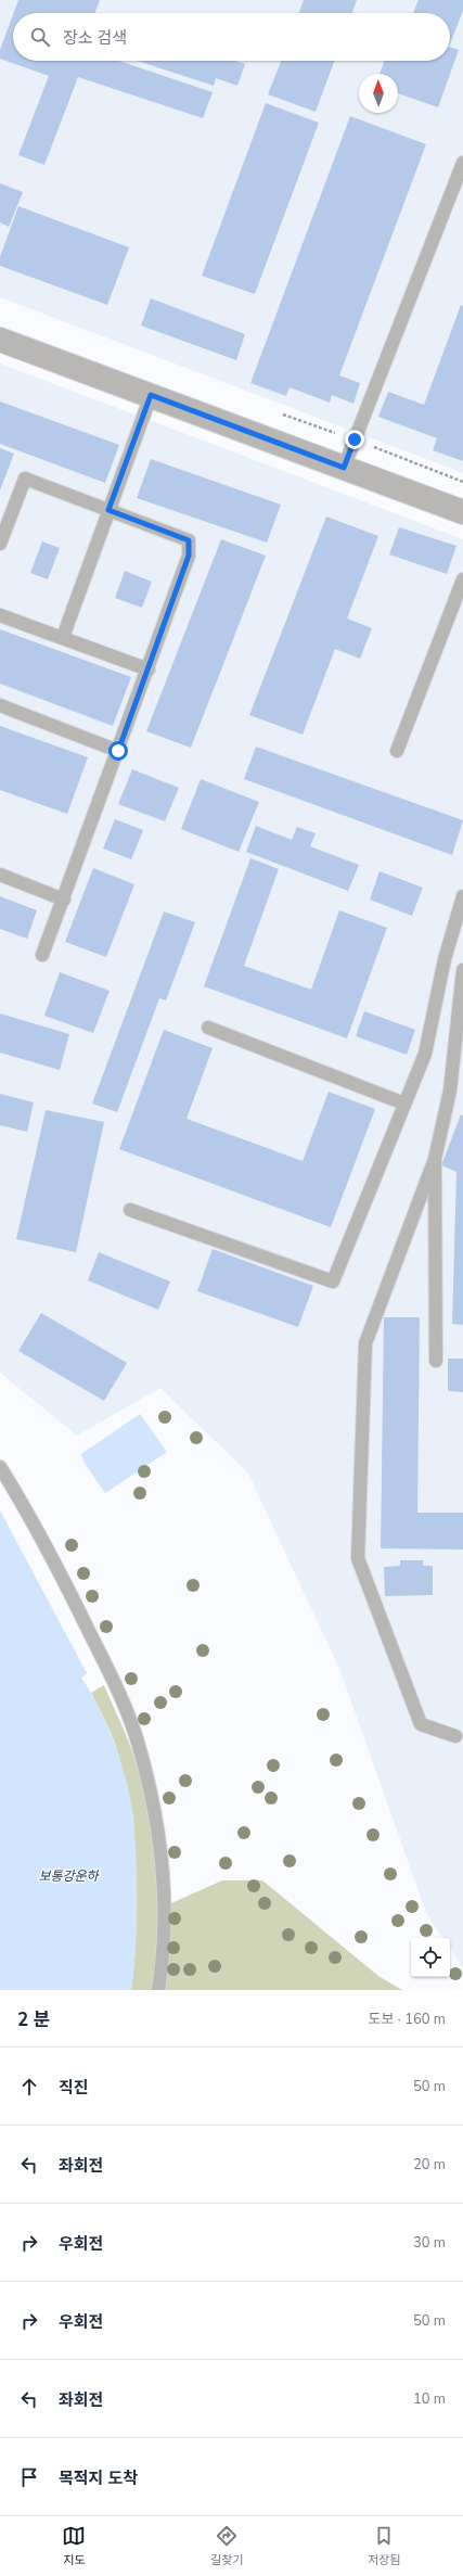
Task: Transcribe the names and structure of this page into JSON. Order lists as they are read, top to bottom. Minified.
{"water":["보통강운하"],"north":"top","page":{"search":"장소 검색","heading":["2 분","도보 · 160 m"],"list":[["직진","50 m"],["좌회전","20 m"],["우회전","30 m"],["우회전","50 m"],["좌회전","10 m"],"목적지 도착"],"nav":["지도","길찾기","저장됨"]}}
